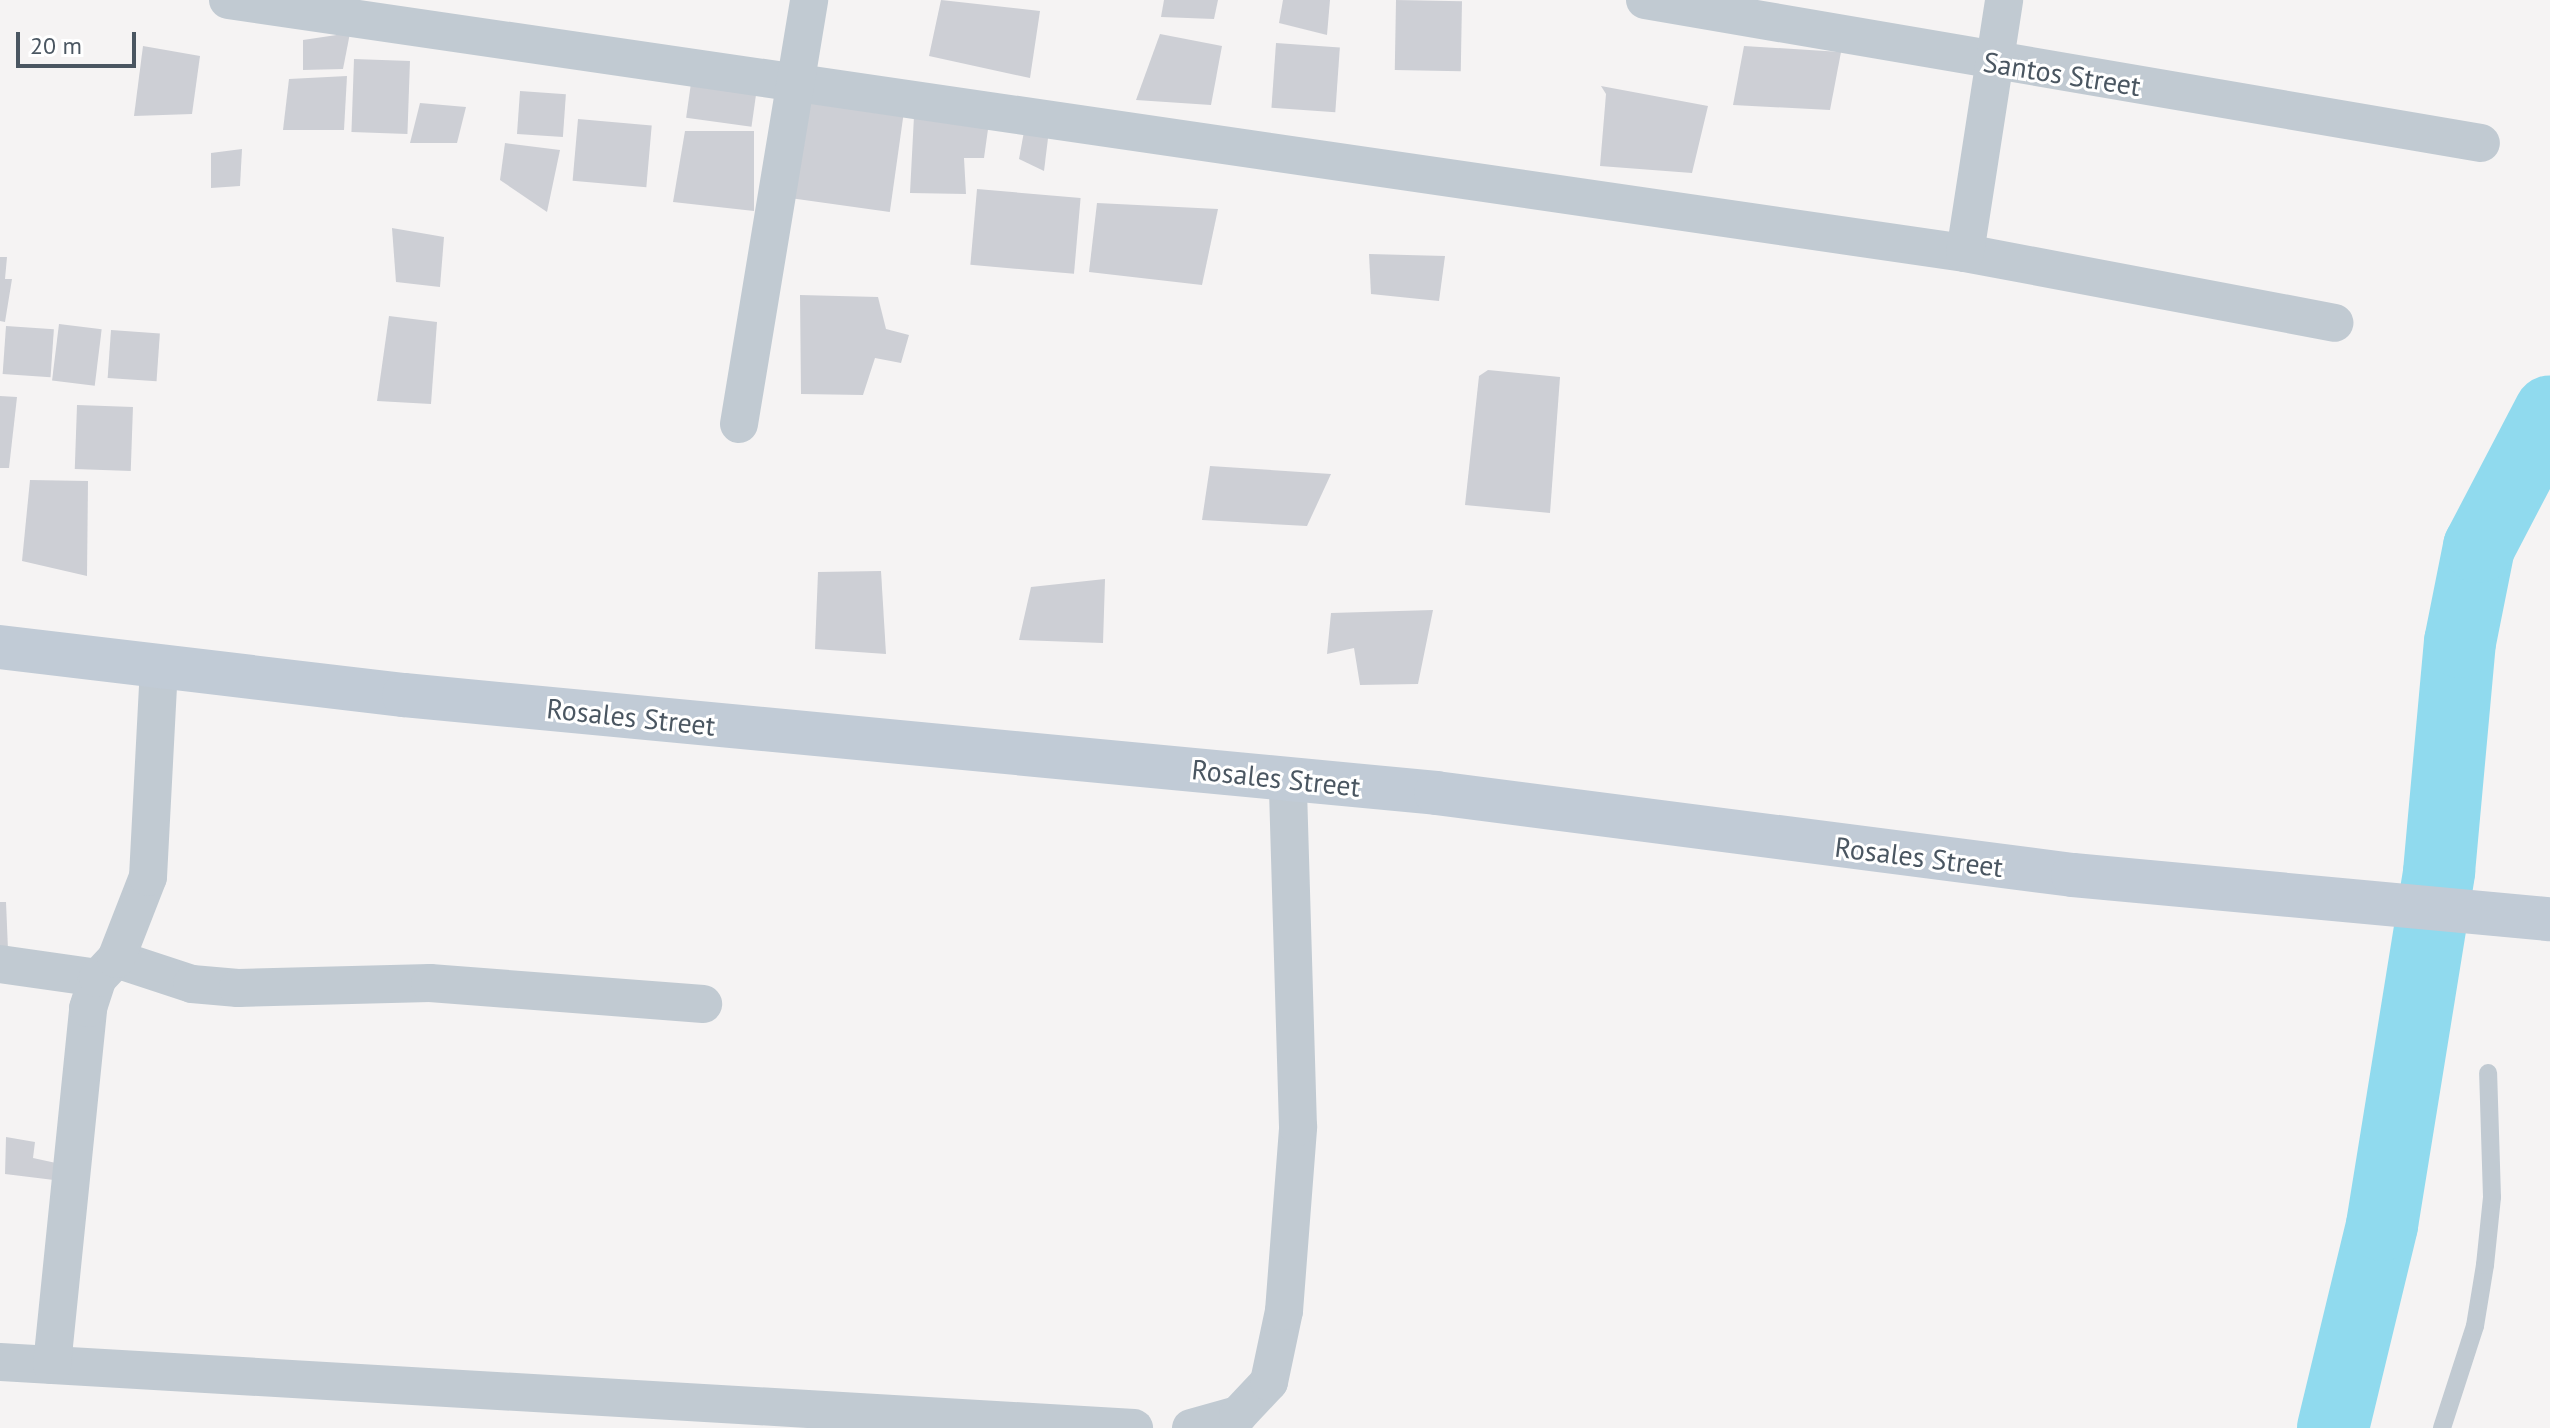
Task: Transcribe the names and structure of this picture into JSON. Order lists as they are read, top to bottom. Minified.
{"streets":{"main road":["Rosales Street"],"street":["Santos Street"]},"scale_bar":"20 m"}
